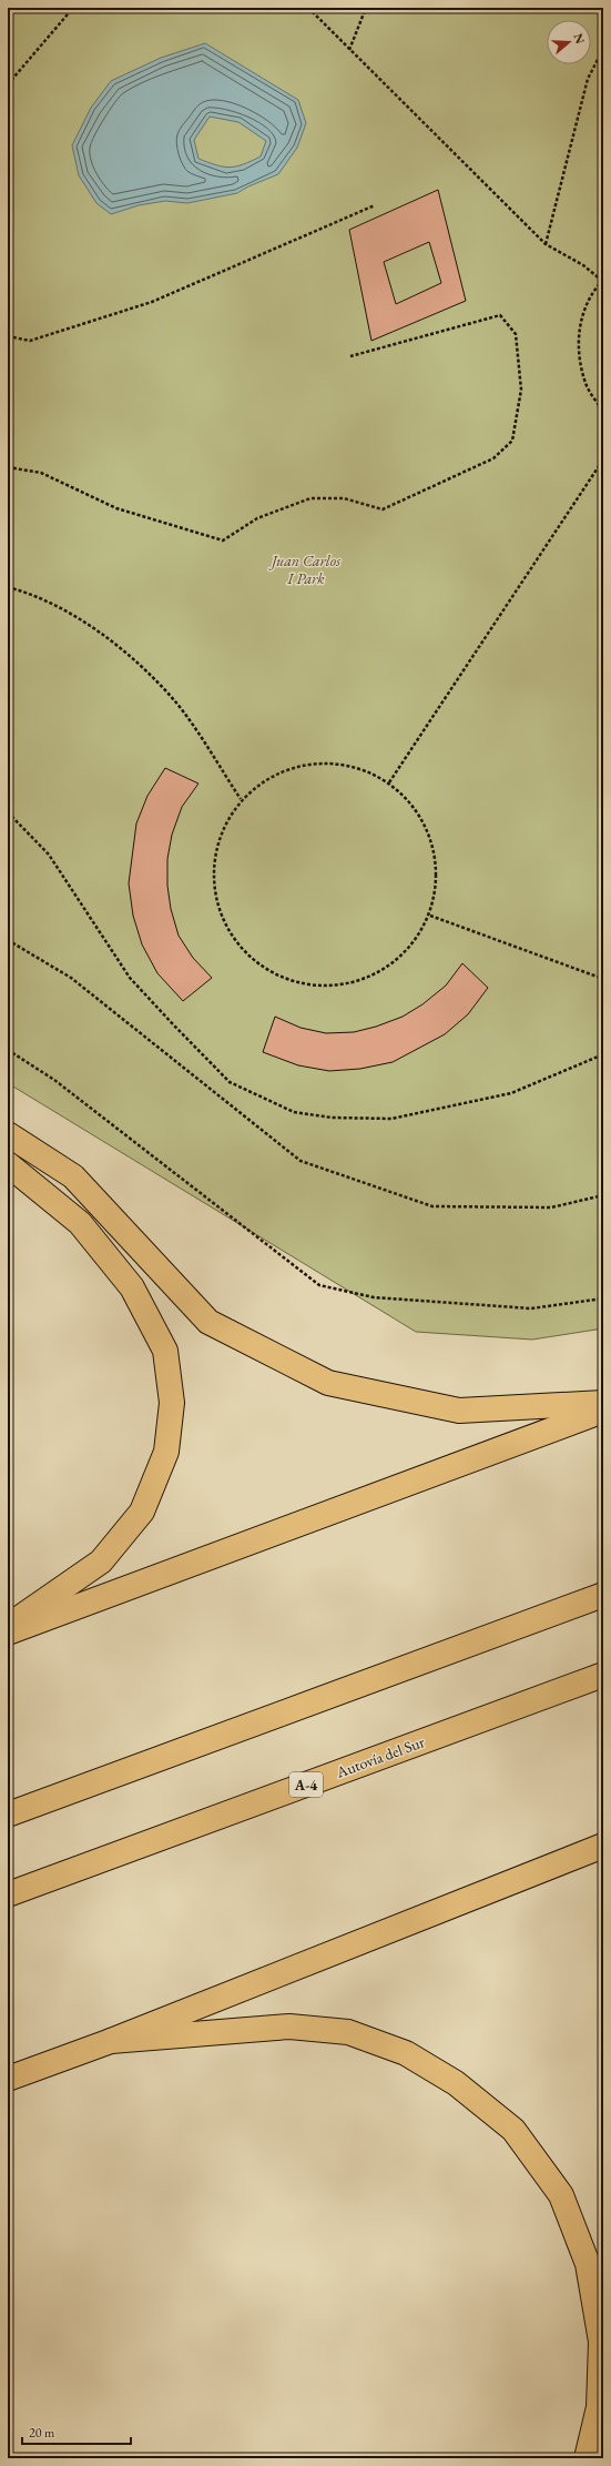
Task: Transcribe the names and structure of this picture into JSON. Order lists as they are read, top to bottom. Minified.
{"streets":{"highway":["Autovía del Sur","A-4"]},"parks":["Juan Carlos I Park"],"scale_bar":"20 m","north":"right"}
